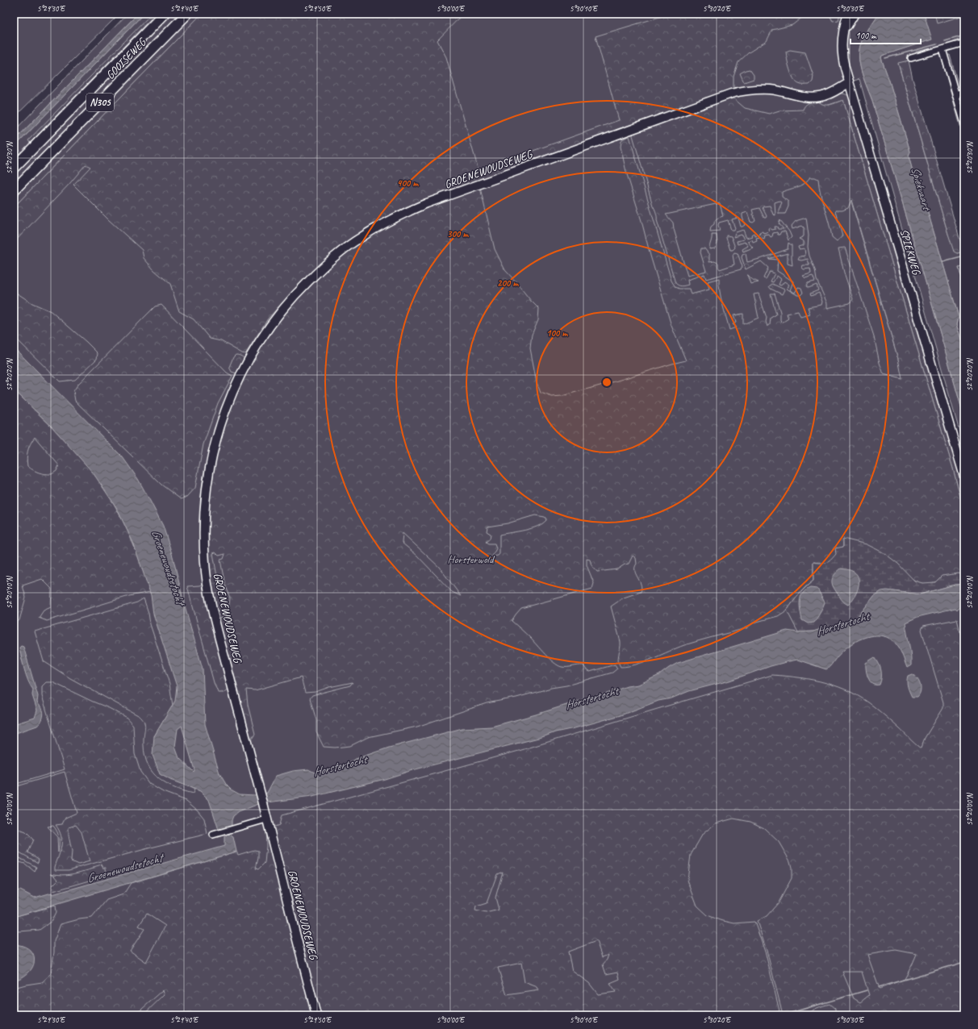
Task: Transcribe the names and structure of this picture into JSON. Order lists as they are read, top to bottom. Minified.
{"streets":{"highway":["GOOISEWEG","N305"],"street":["GROENEWOUDSEWEG","SPIEKWEG"]},"crossings":[["GROENEWOUDSEWEG","SPIEKWEG"]],"water":["Spiekvaart","Groenewoudsetocht","Horstertocht"],"parks":["Horsterwold"],"scale_bar":"100 m","coordinates":["5°29'30\"E","5°29'40\"E","5°29'50\"E","5°30'00\"E","5°30'10\"E","5°30'20\"E","5°30'30\"E","52°20'30\"N","52°20'20\"N","52°20'10\"N","52°20'00\"N"],"rings":["400 m","300 m","200 m","100 m"]}
